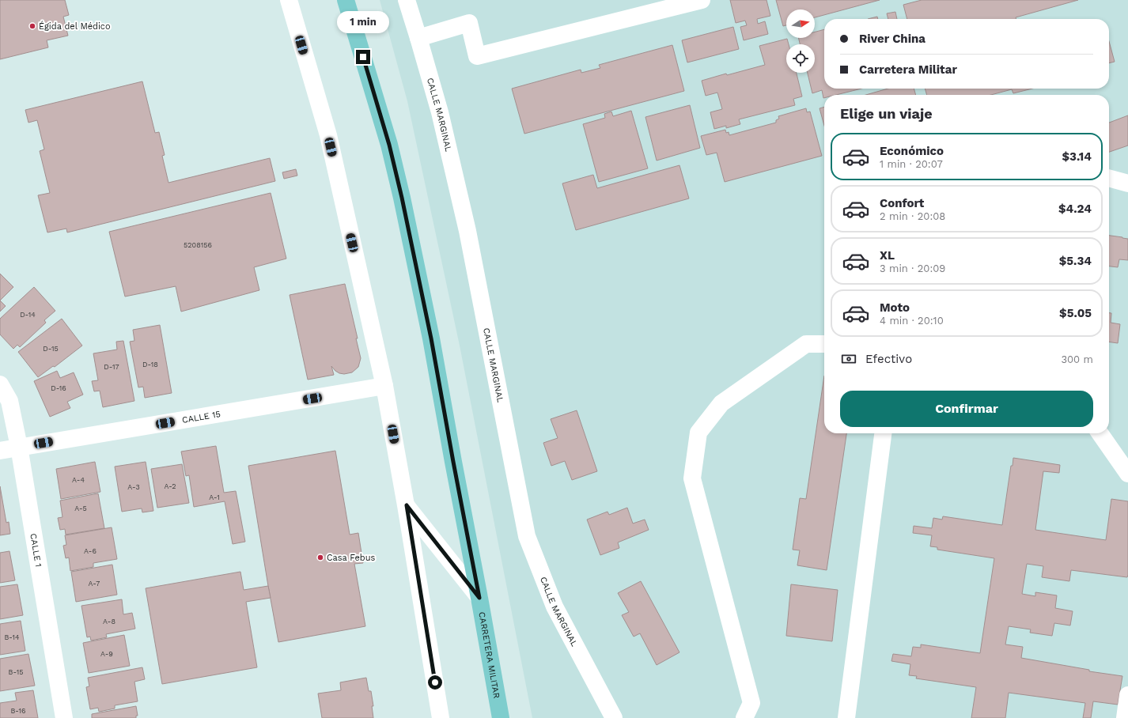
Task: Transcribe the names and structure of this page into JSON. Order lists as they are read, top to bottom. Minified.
{"streets":{"main road":["CARRETERA MILITAR"],"street":["CALLE MARGINAL","CALLE 15","CALLE 1"]},"crossings":[["CALLE 15","CALLE 1"]],"places":["Égida del Médico","Casa Febus"],"house_numbers":["5208156","D-14","D-15","D-18","D-17","D-16","A-4","A-2","A-3","A-1","A-5","A-6","A-7","A-8","B-14","A-9","B-15","B-16"],"north":"right","page":{"bubble":"1 min","banner":["River China","Carretera Militar"],"heading":"Elige un viaje","list":[{"name":"Económico","note":"1 min · 20:07","value":"$3.14"},{"name":"Confort","note":"2 min · 20:08","value":"$4.24"},{"name":"XL","note":"3 min · 20:09","value":"$5.34"},{"name":"Moto","note":"4 min · 20:10","value":"$5.05"}],"pay":["Efectivo","300 m"],"buttons":"Confirmar"}}
